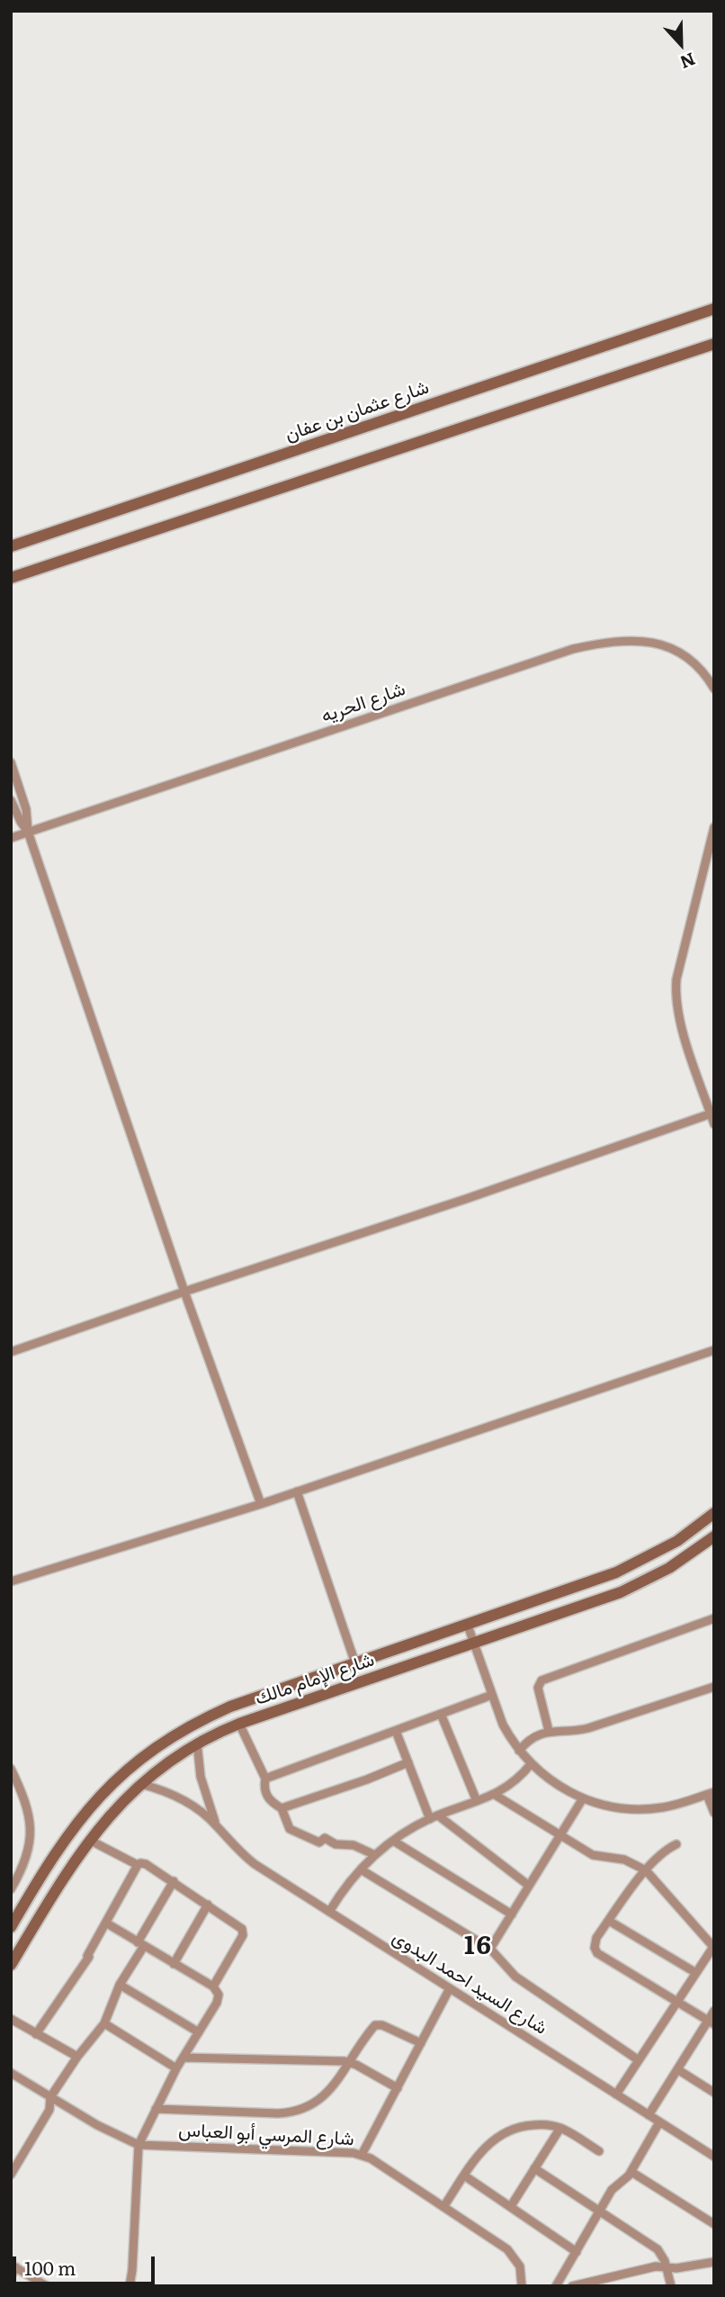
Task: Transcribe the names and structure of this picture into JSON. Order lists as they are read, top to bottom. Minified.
{"streets":{"street":["شارع عثمان بن عفان","شارع الحريه","شارع الإمام مالك","شارع السيد احمد البدوى","شارع المرسي أبو العباس"]},"crossings":[["شارع الإمام مالك","شارع السيد احمد البدوى"]],"districts":["16"],"scale_bar":"100 m","north":"bottom"}
